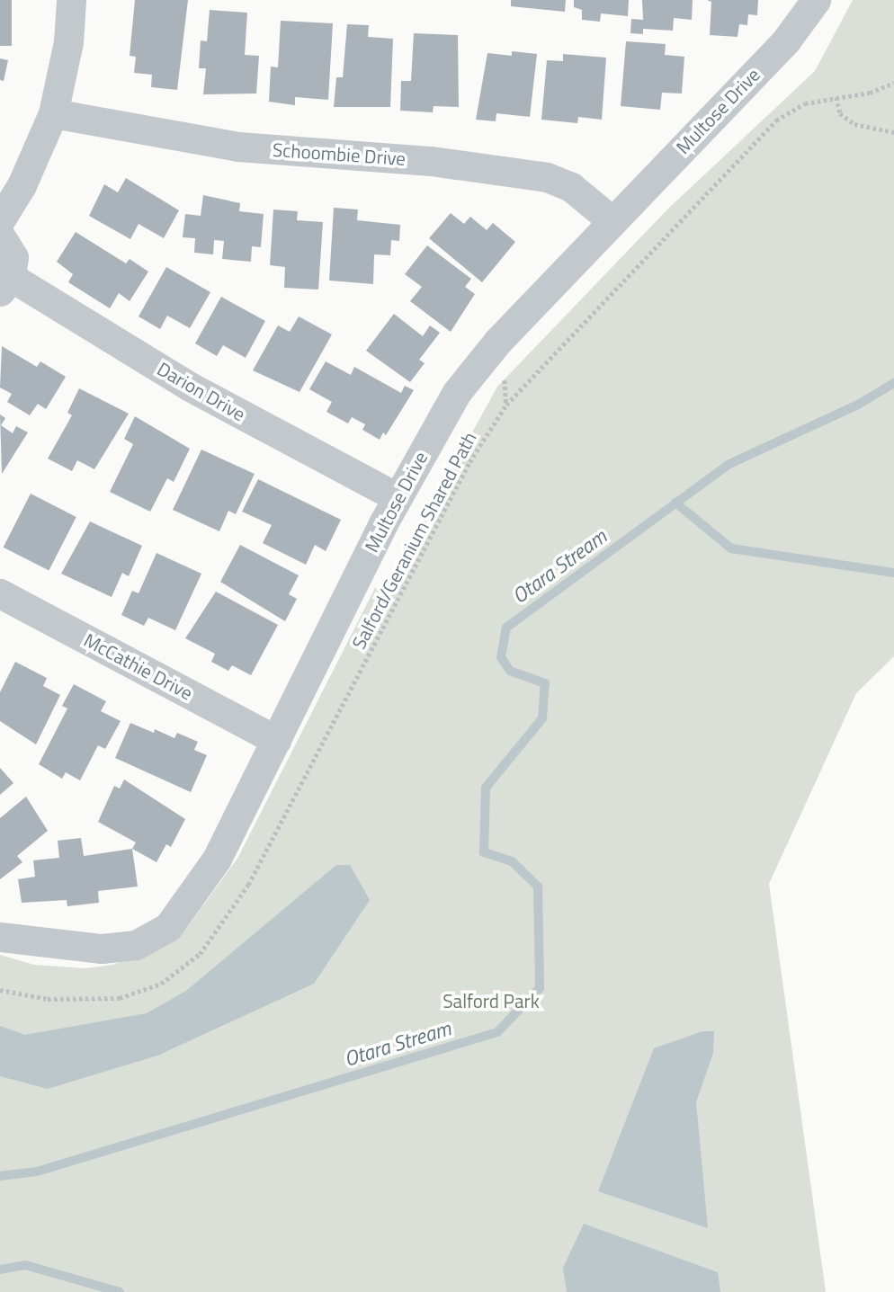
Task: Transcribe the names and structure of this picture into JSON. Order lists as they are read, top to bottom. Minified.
{"streets":{"street":["Multose Drive","Schoombie Drive","Darion Drive","McCathie Drive"],"path":["Salford/Geranium Shared Path"]},"crossings":[["Multose Drive","Schoombie Drive"],["Multose Drive","Darion Drive"],["Multose Drive","McCathie Drive"]],"water":["Otara Stream"],"parks":["Salford Park"]}
